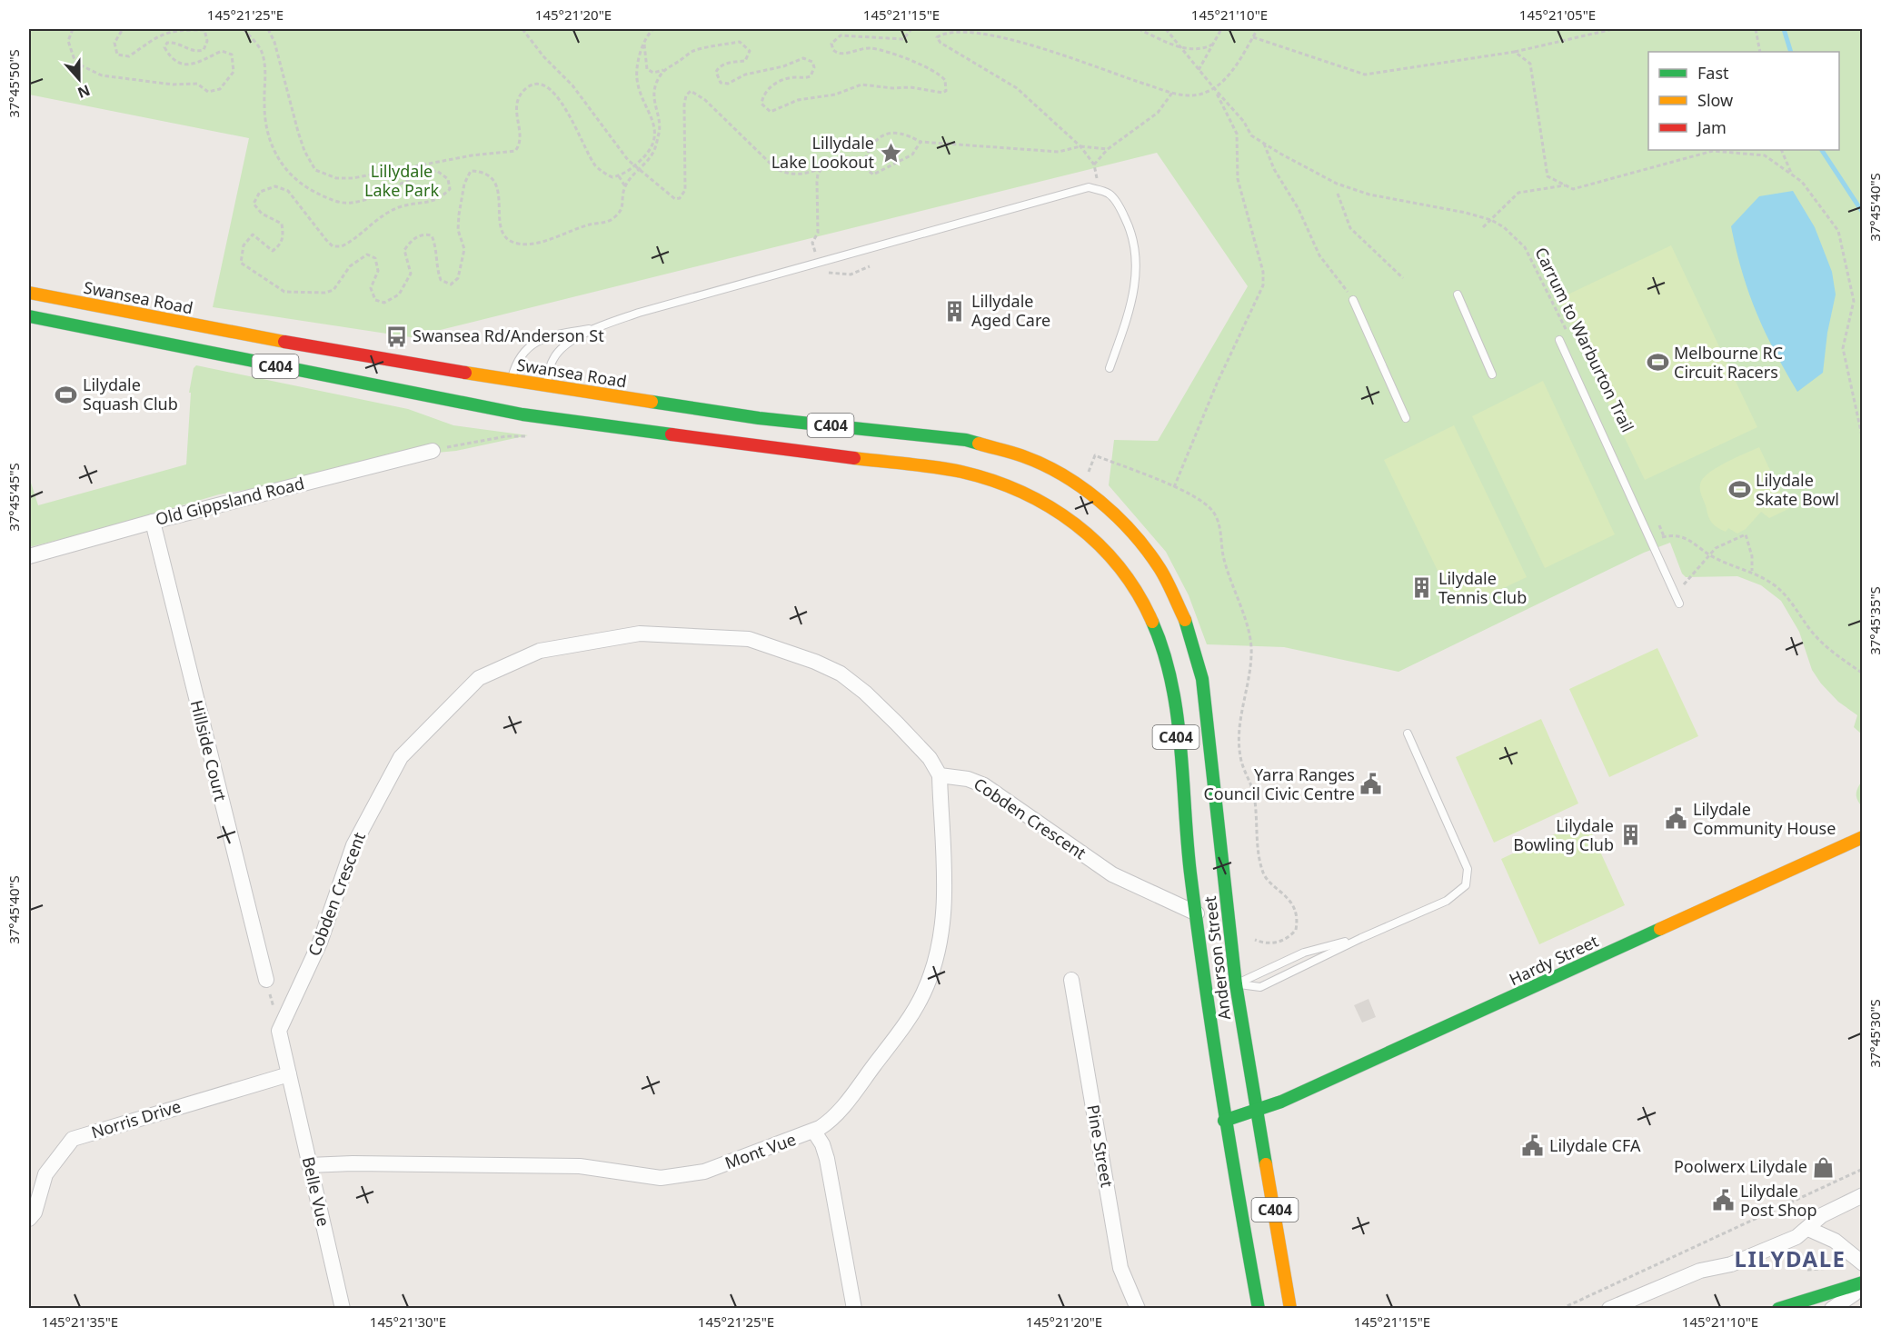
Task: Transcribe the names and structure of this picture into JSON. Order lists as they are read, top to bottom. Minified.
{"streets":{"main road":["Swansea Road","C404","Anderson Street","Hardy Street"],"street":["Old Gippsland Road","Hillside Court","Cobden Crescent","Norris Drive","Pine Street","Mont Vue","Belle Vue"],"path":["Carrum to Warburton Trail"]},"crossings":[["Swansea Road","Anderson Street"],["C404","Anderson Street"],["Old Gippsland Road","Hillside Court"],["Cobden Crescent","Anderson Street"],["Cobden Crescent","Norris Drive"],["Cobden Crescent","Mont Vue"],["Cobden Crescent","Belle Vue"],["Anderson Street","Hardy Street"],["Norris Drive","Belle Vue"],["Mont Vue","Belle Vue"]],"districts":["LILYDALE"],"parks":["Lillydale Lake Park"],"places":{"place":["Lillydale Lake Lookout"],"building":["Lillydale Aged Care","Lilydale Tennis Club","Lilydale Bowling Club"],"bus stop":["Swansea Rd/Anderson St"],"sports":["Melbourne RC Circuit Racers","Lilydale Squash Club","Lilydale Skate Bowl"],"public building":["Yarra Ranges Council Civic Centre","Lilydale Community House","Lilydale CFA","Lilydale Post Shop"],"shop":["Poolwerx Lilydale"]},"legend":["Fast","Slow","Jam"],"north":"bottom","coordinates":["145°21'25\"E","145°21'20\"E","145°21'15\"E","145°21'10\"E","145°21'05\"E","37°45'50\"S","37°45'40\"S","37°45'45\"S","37°45'35\"S","37°45'30\"S","145°21'35\"E","145°21'30\"E"]}
